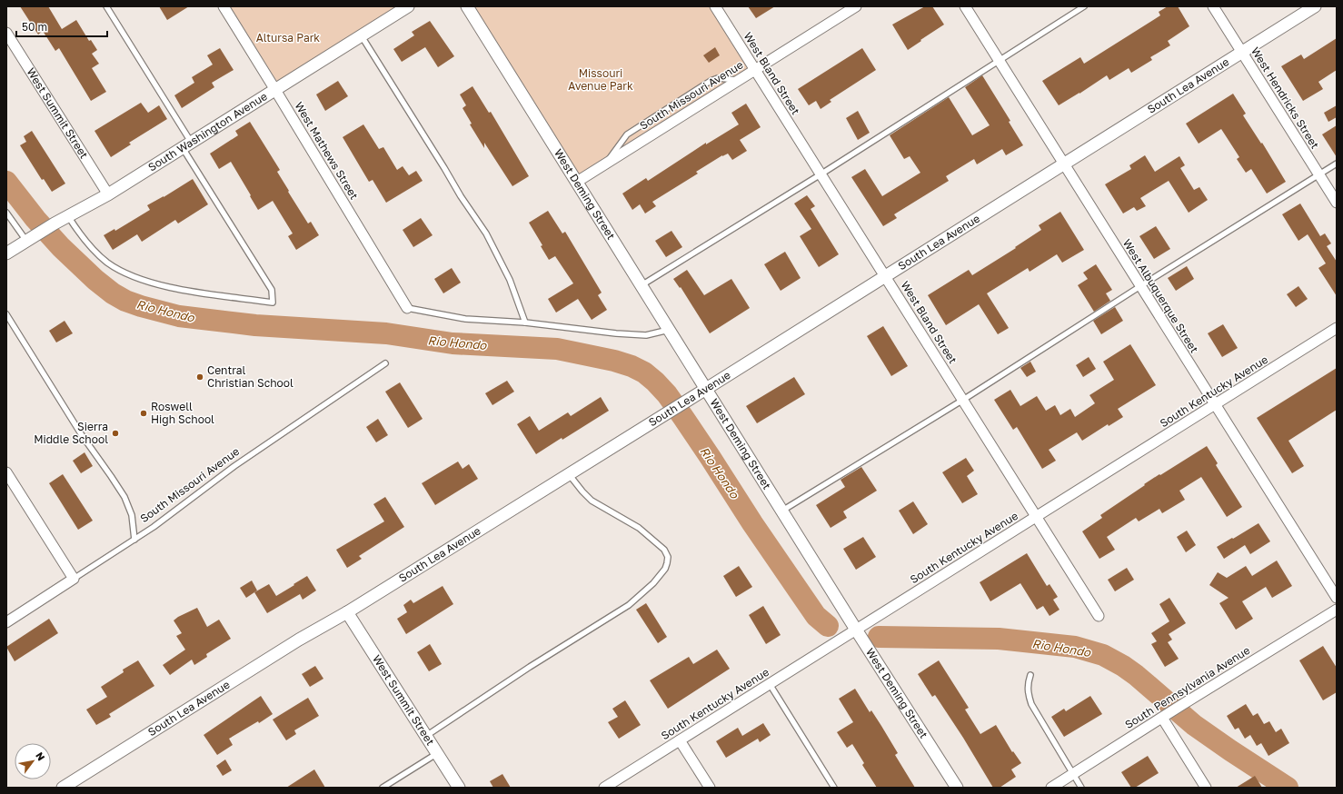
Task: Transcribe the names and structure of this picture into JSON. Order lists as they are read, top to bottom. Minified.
{"streets":{"street":["West Bland Street","South Lea Avenue","South Missouri Avenue","West Hendricks Street","West Summit Street","South Washington Avenue","West Mathews Street","West Deming Street","West Albuquerque Street","South Kentucky Avenue","South Pennsylvania Avenue"]},"crossings":[["West Bland Street","South Lea Avenue"],["West Bland Street","South Missouri Avenue"],["West Bland Street","South Kentucky Avenue"],["South Lea Avenue","West Hendricks Street"],["South Lea Avenue","West Summit Street"],["South Lea Avenue","West Deming Street"],["South Lea Avenue","West Albuquerque Street"],["South Missouri Avenue","West Deming Street"],["West Summit Street","South Washington Avenue"],["South Washington Avenue","West Mathews Street"],["West Deming Street","South Kentucky Avenue"],["West Albuquerque Street","South Kentucky Avenue"]],"water":["Rio Hondo"],"parks":["Altursa Park","Missouri Avenue Park"],"places":["Central Christian School","Roswell High School","Sierra Middle School"],"scale_bar":"50 m","north":"top right"}
